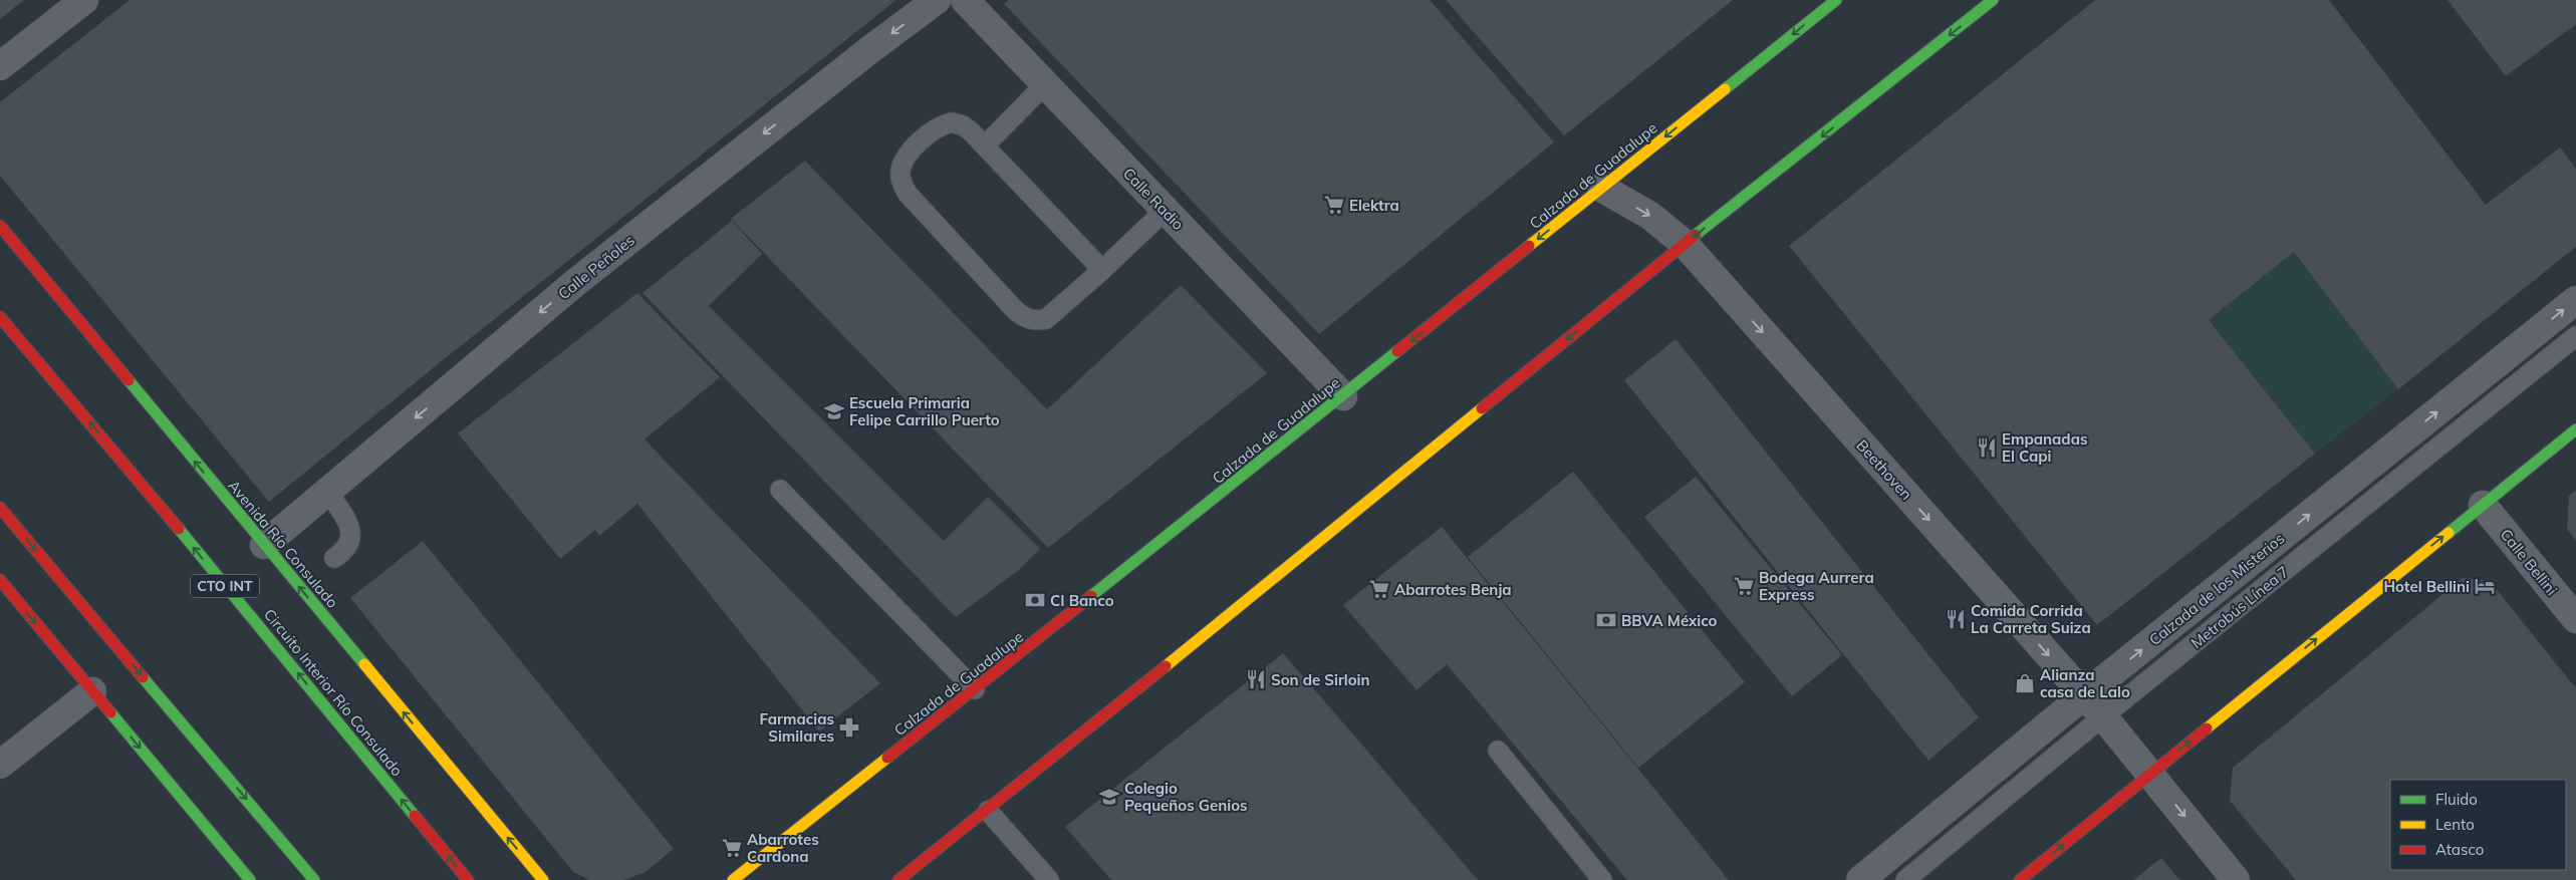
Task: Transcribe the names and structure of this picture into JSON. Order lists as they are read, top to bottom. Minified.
{"streets":{"main road":["Calzada de Guadalupe","Avenida Río Consulado","CTO INT","Circuito Interior Río Consulado"],"street":["Calle Radio","Calle Peñoles","Beethoven","Calle Bellini","Calzada de los Misterios"],"lane":["Metrobús Línea 7"]},"crossings":[["Calzada de Guadalupe","Calle Radio"],["Calzada de Guadalupe","Beethoven"],["Calle Peñoles","Avenida Río Consulado"],["Beethoven","Calzada de los Misterios"],["Beethoven","Metrobús Línea 7"]],"one_way":["Calle Peñoles","Beethoven","Avenida Río Consulado","Calzada de los Misterios","Circuito Interior Río Consulado"],"places":{"supermarket":["Elektra","Bodega Aurrera Express","Abarrotes Benja","Abarrotes Cardona"],"school or university":["Escuela Primaria Felipe Carrillo Puerto","Colegio Pequeños Genios"],"restaurant":["Empanadas El Capi","Comida Corrida La Carreta Suiza","Son de Sirloin"],"hotel":["Hotel Bellini"],"bank":["CI Banco","BBVA México"],"shop":["Alianza casa de Lalo"],"pharmacy":["Farmacias Similares"]},"legend":["Fluido","Lento","Atasco"]}
